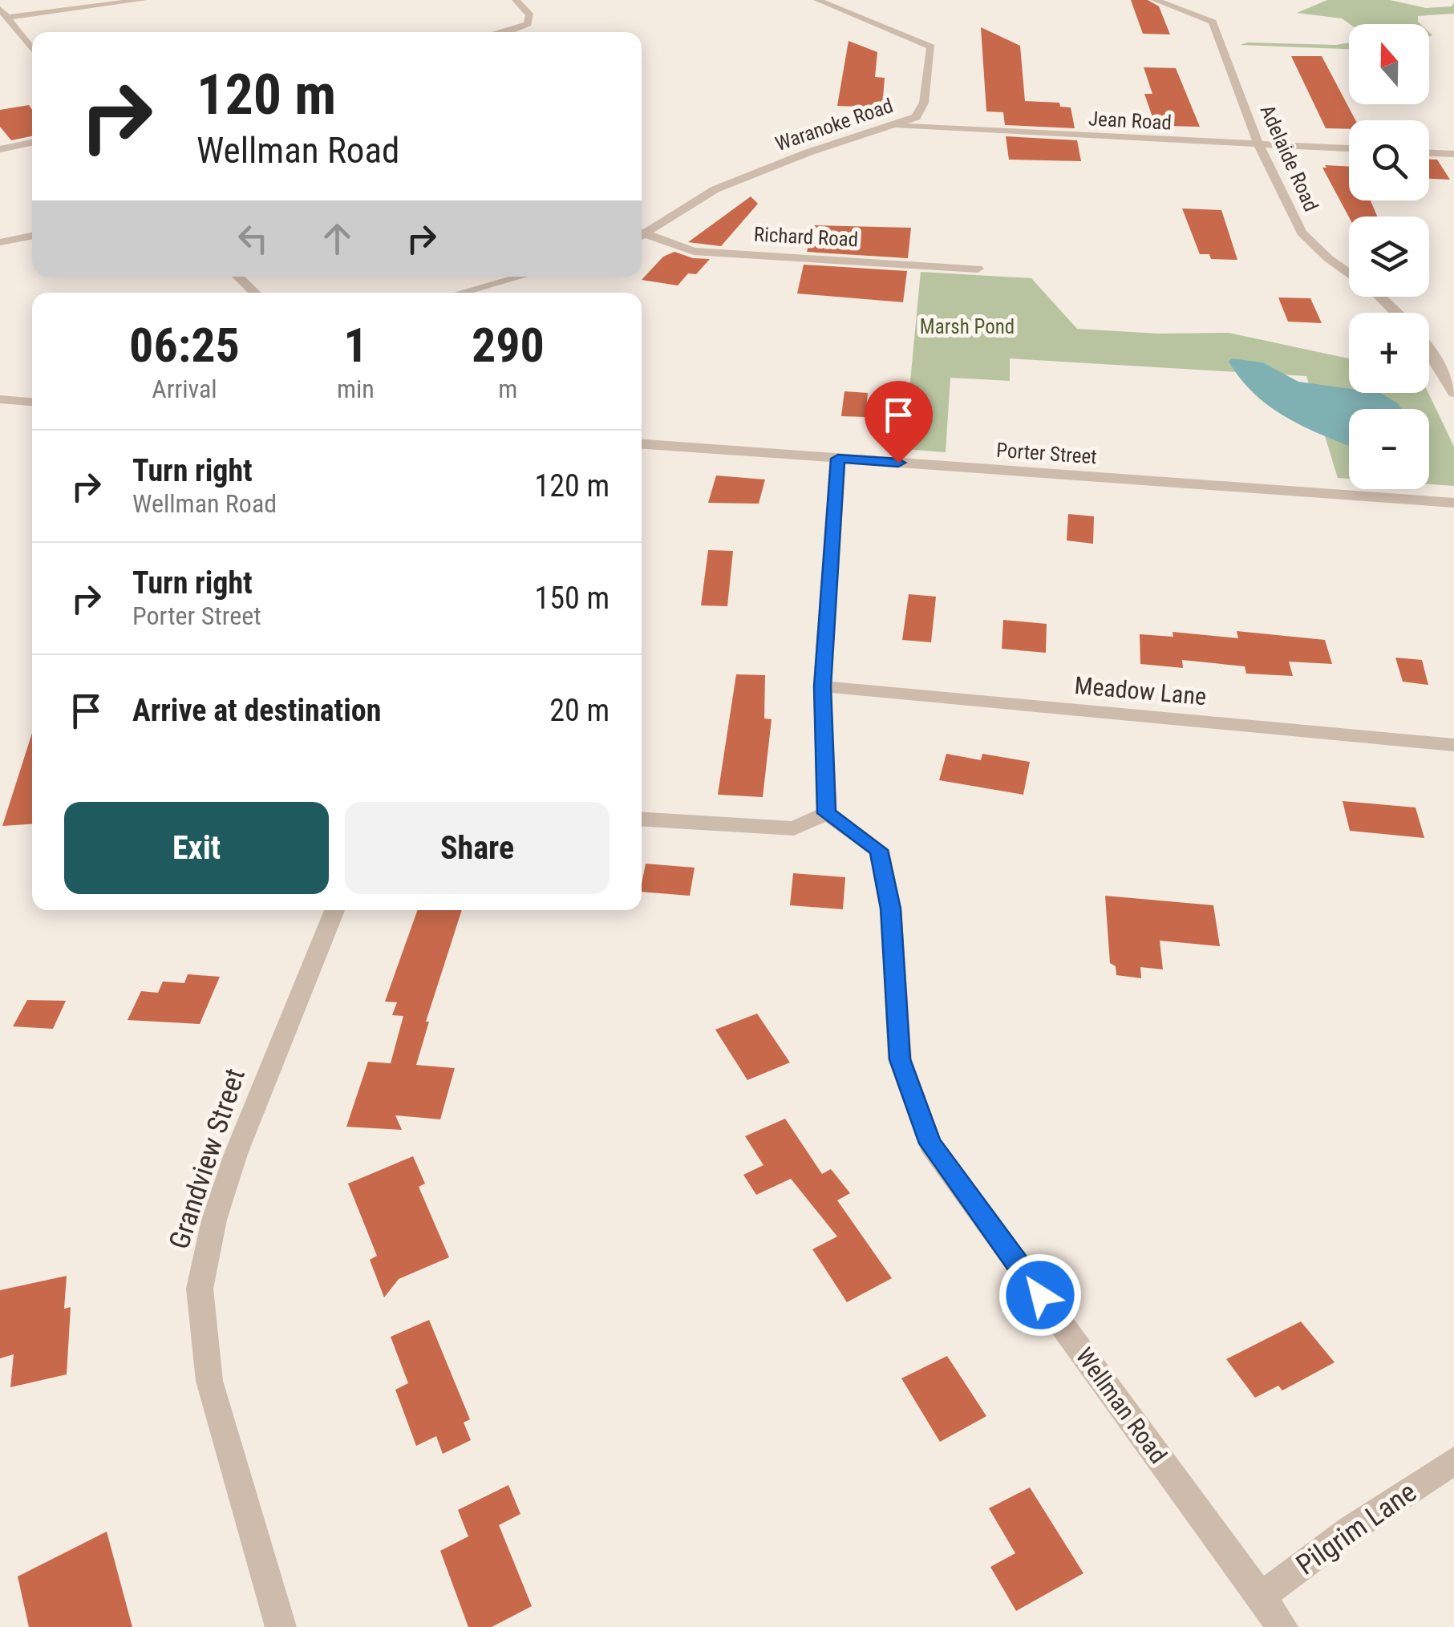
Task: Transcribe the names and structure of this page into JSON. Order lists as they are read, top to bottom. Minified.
{"streets":{"street":["Jean Road","Waranoke Road","Adelaide Road","Richard Road","Porter Street","Meadow Lane","Grandview Street","Wellman Road","Pilgrim Lane"]},"crossings":[["Jean Road","Waranoke Road"],["Jean Road","Adelaide Road"],["Wellman Road","Pilgrim Lane"]],"parks":["Marsh Pond"],"north":"top","page":{"map_buttons":["+","−"],"turn":["120 m","Wellman Road"],"eta":["06:25","Arrival","1","min","290","m"],"list":[{"name":"Turn right","note":"Wellman Road","value":"120 m"},{"name":"Turn right","note":"Porter Street","value":"150 m"},{"name":"Arrive at destination","value":"20 m"}],"buttons":["Exit","Share"]}}
